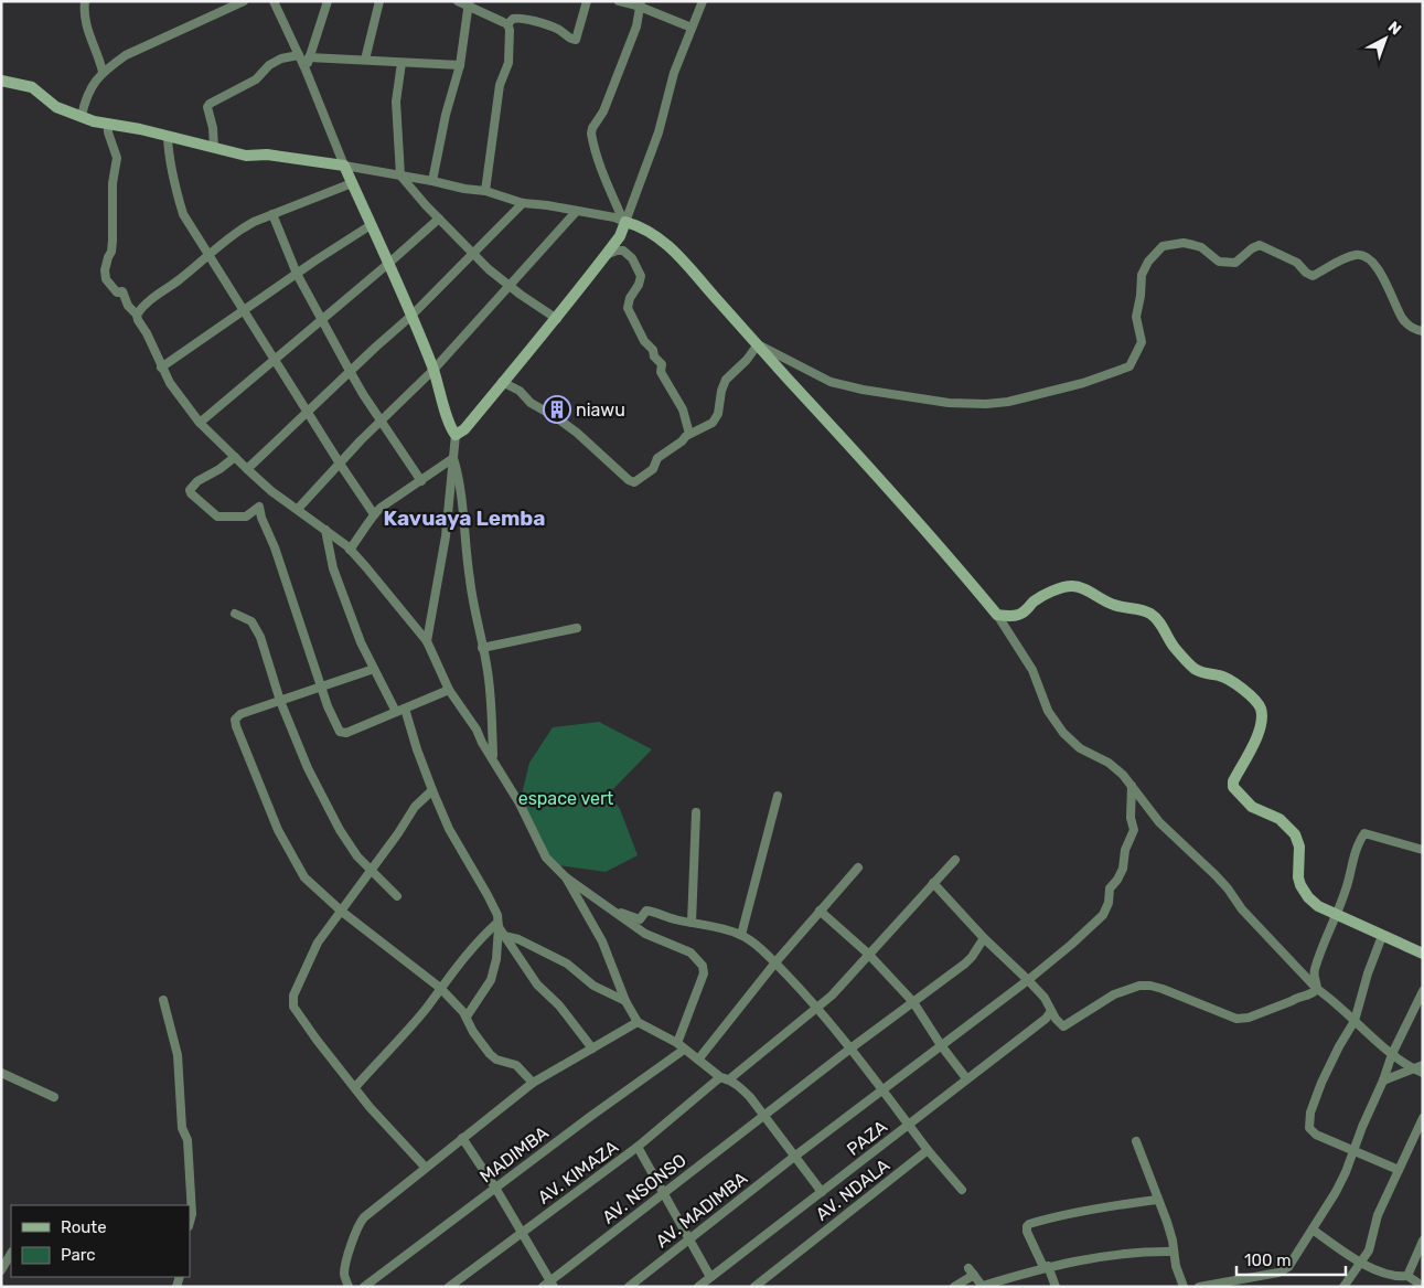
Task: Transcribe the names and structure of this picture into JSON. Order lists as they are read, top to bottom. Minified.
{"streets":{"street":["PAZA","MADIMBA","AV. KIMAZA","AV. NSONSO","AV. NDALA","AV. MADIMBA"]},"districts":["Kavuaya Lemba"],"parks":["espace vert"],"places":{"building":["niawu"]},"legend":["Route","Parc"],"scale_bar":"100 m","north":"top right"}
